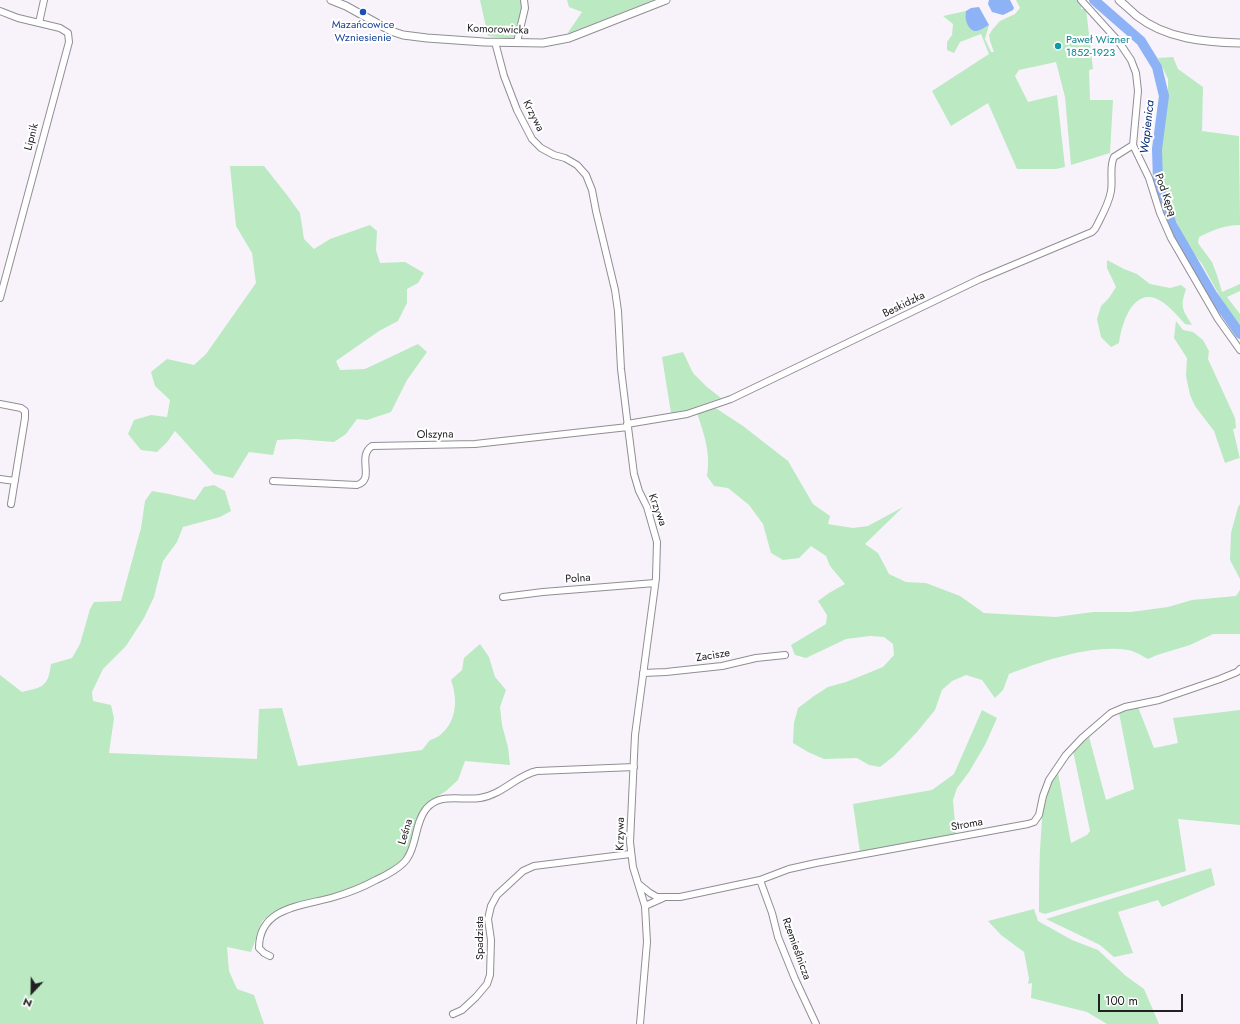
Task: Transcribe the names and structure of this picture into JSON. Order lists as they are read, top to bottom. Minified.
{"streets":{"street":["Komorowicka","Krzywa","Lipnik","Pod Kępą","Beskidzka","Olszyna","Polna","Zacisze","Stroma","Leśna","Spadzista","Rzemieślnicza"]},"crossings":[["Komorowicka","Krzywa"],["Krzywa","Beskidzka"],["Krzywa","Olszyna"],["Krzywa","Polna"],["Krzywa","Zacisze"],["Krzywa","Stroma"],["Krzywa","Leśna"],["Krzywa","Spadzista"],["Pod Kępą","Beskidzka"],["Beskidzka","Olszyna"],["Stroma","Rzemieślnicza"]],"water":["Wapienica"],"places":["Mazańcowice Wzniesienie","Paweł Wizner 1852-1923"],"scale_bar":"100 m","north":"bottom"}
